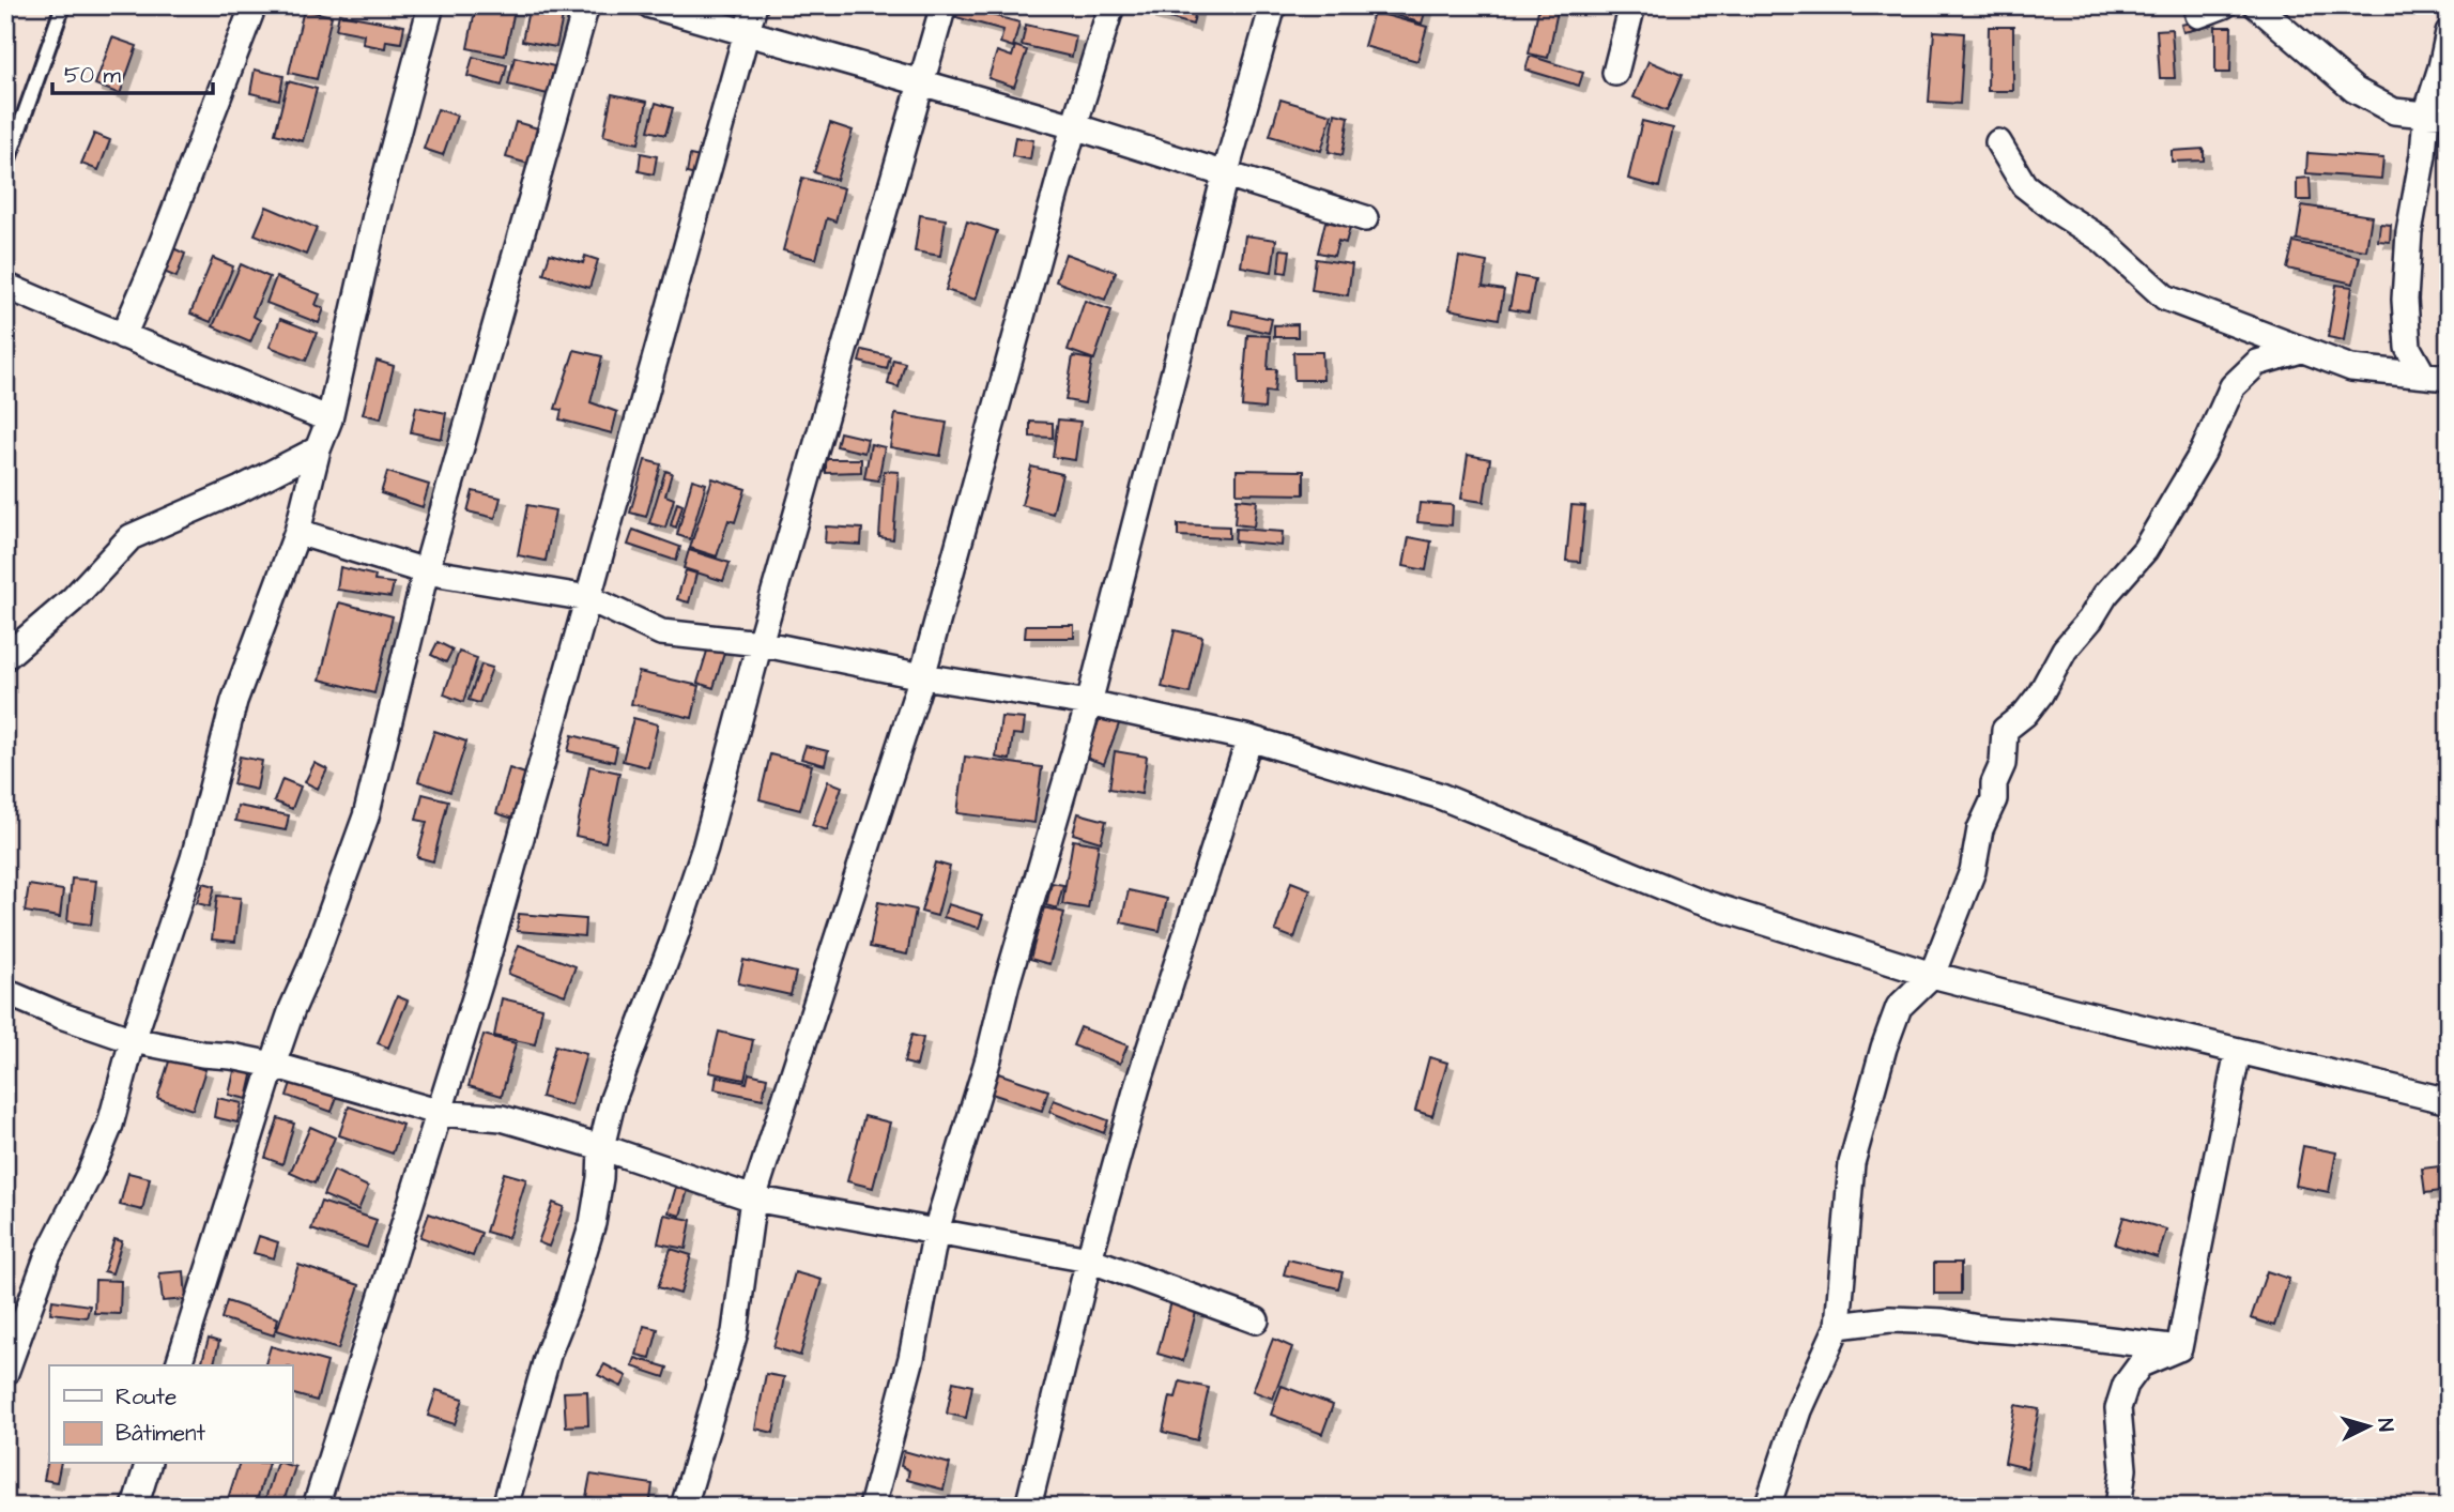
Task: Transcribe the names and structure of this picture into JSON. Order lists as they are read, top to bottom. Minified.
{"legend":["Route","Bâtiment"],"scale_bar":"50 m","north":"right"}
